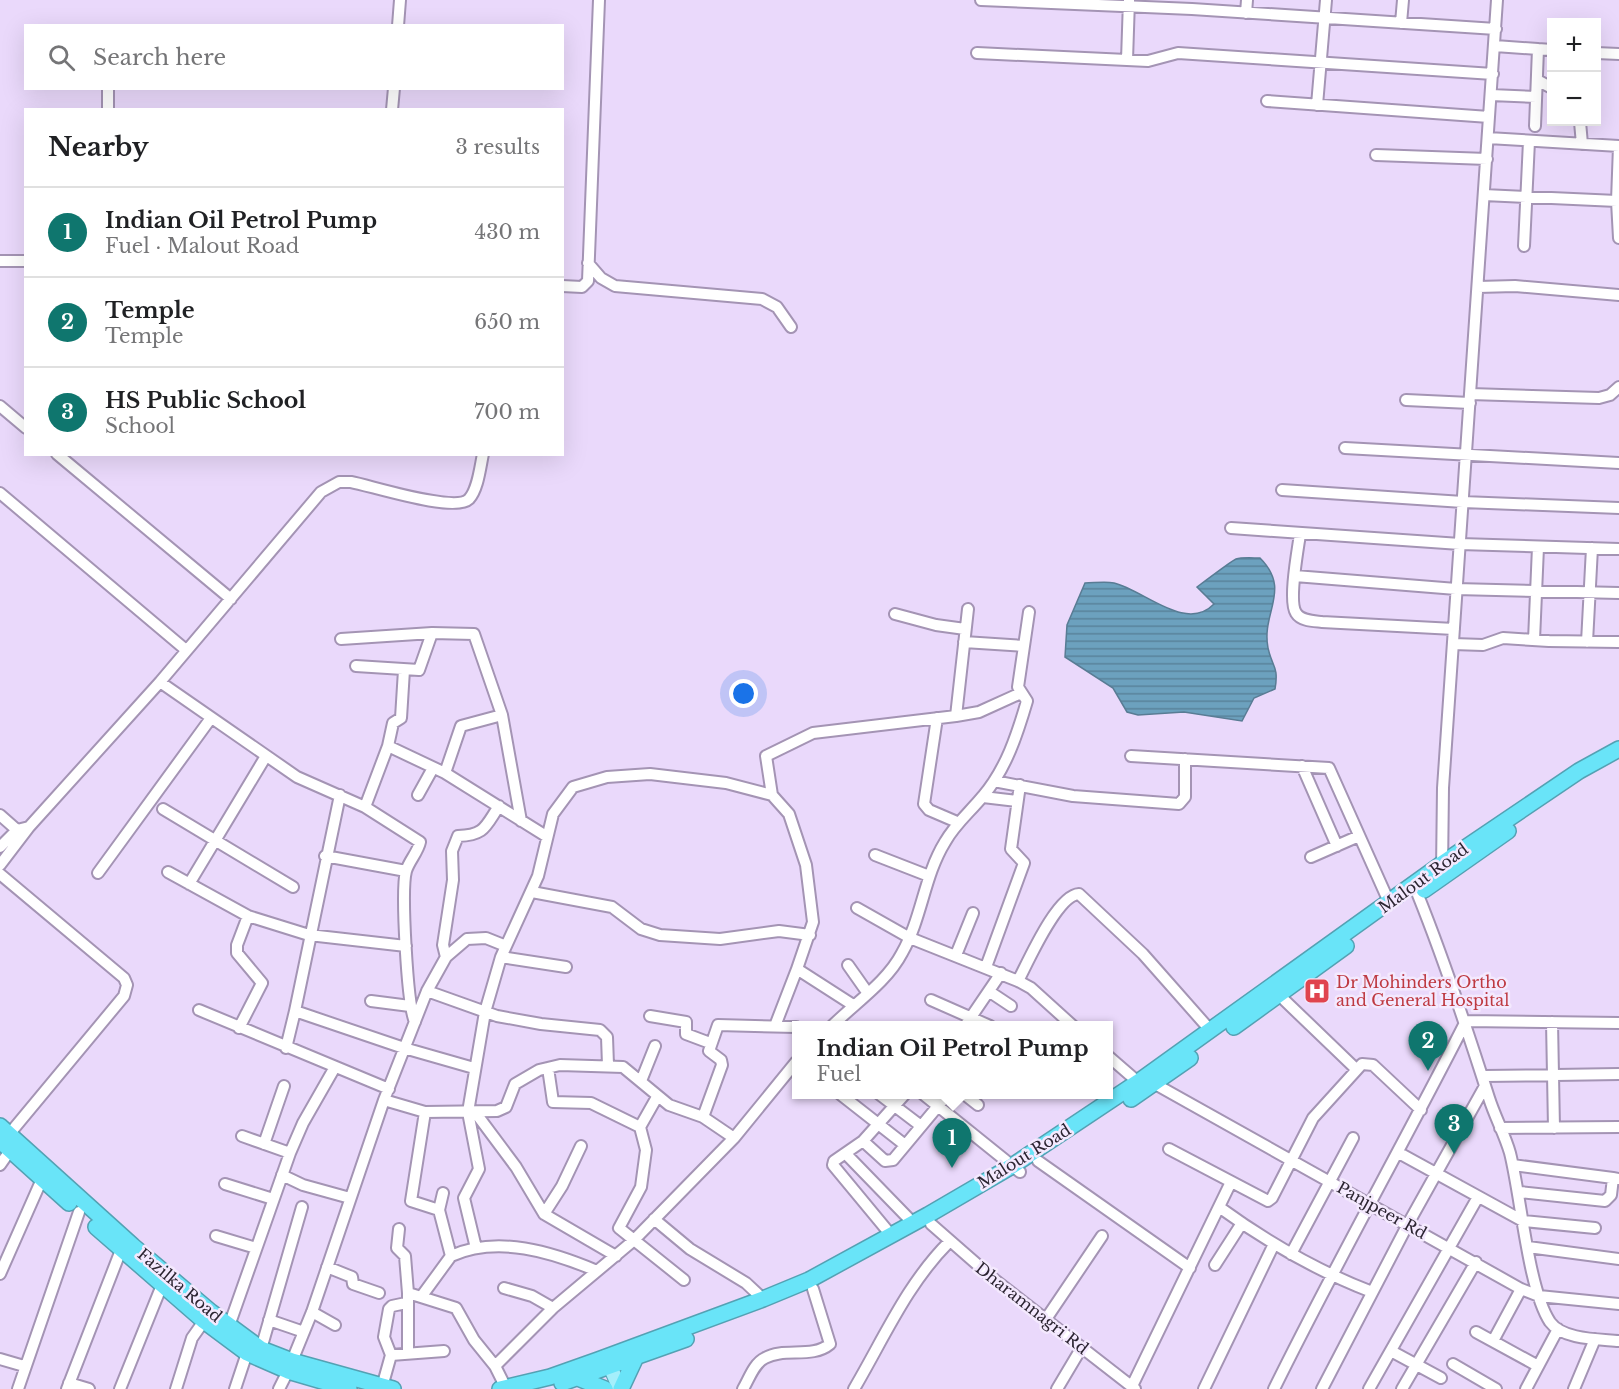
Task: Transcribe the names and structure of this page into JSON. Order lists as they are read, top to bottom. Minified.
{"streets":{"highway":["Malout Road","Fazilka Road"],"street":["Panjpeer Rd","Dharamnagri Rd"]},"crossings":[["Malout Road","Panjpeer Rd"],["Malout Road","Dharamnagri Rd"]],"places":{"hospital":["Dr Mohinders Ortho and General Hospital"]},"page":{"map_buttons":["+","−"],"search":"Search here","heading":["Nearby","3 results"],"list":[{"mark":"1","name":"Indian Oil Petrol Pump","note":"Fuel · Malout Road","value":"430 m"},{"mark":"2","name":"Temple","note":"Temple","value":"650 m"},{"mark":"3","name":"HS Public School","note":"School","value":"700 m"}],"popup":["Indian Oil Petrol Pump","Fuel"],"pins":["2","3","1"]}}
